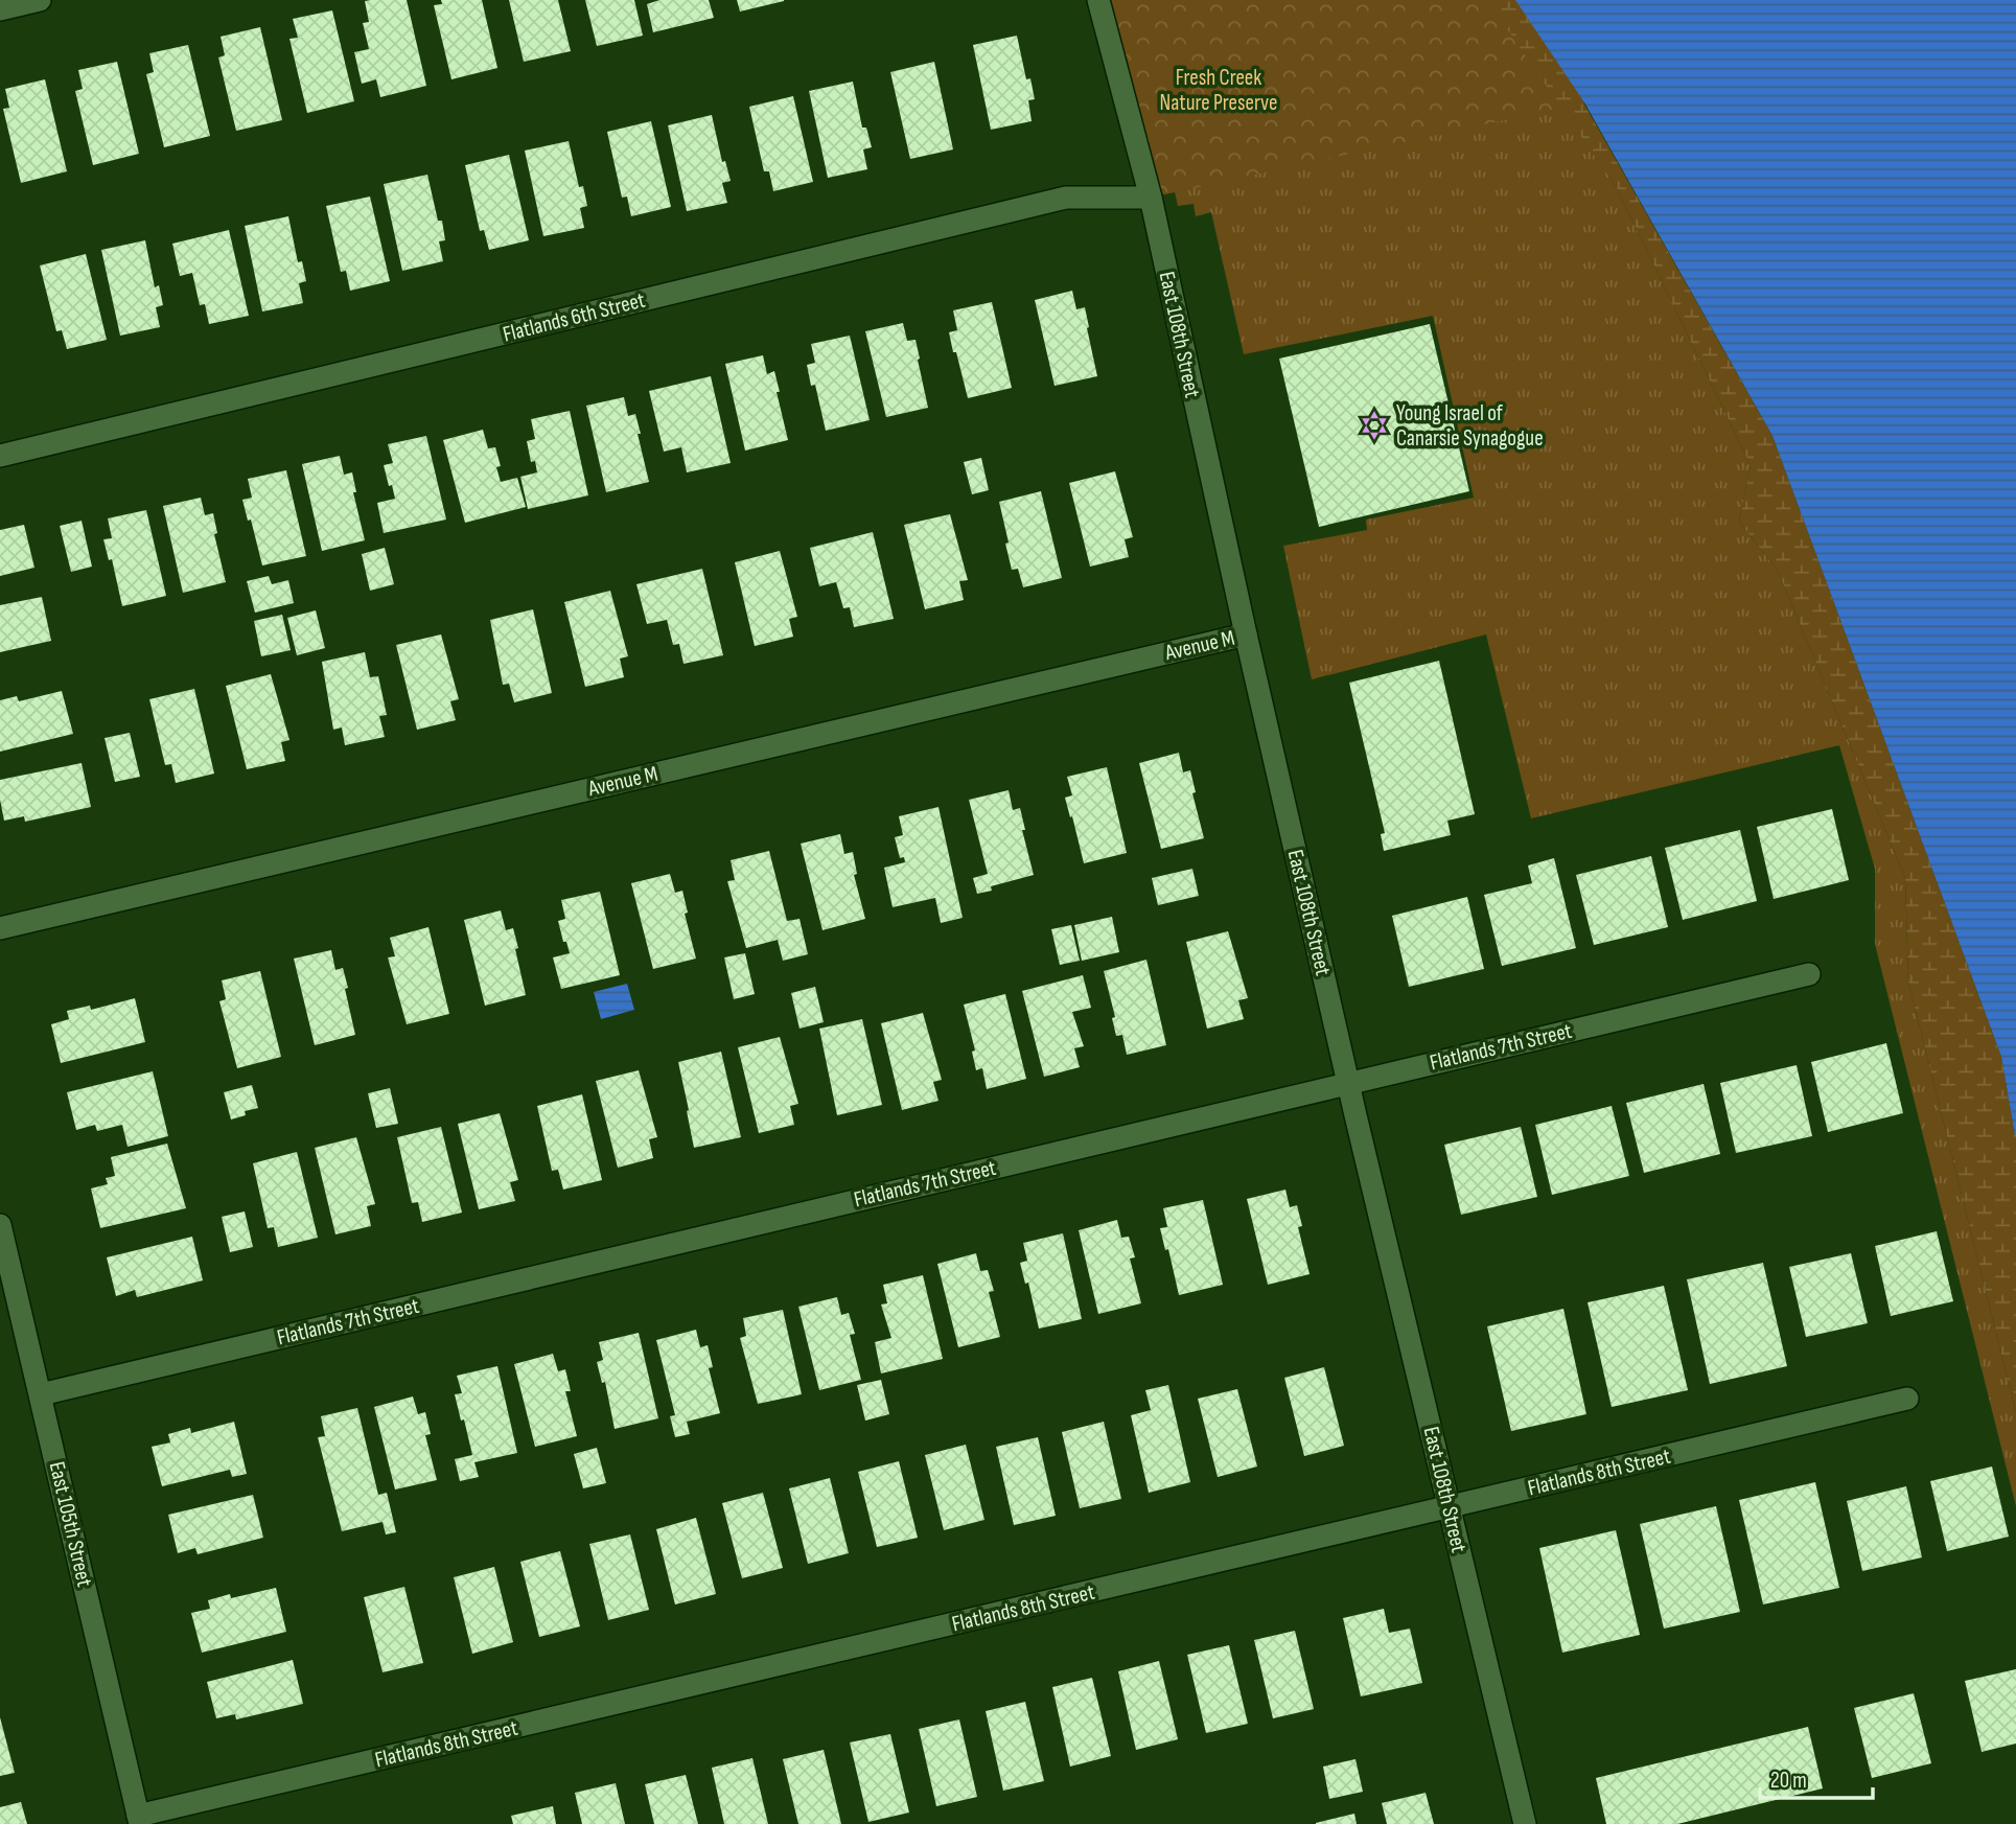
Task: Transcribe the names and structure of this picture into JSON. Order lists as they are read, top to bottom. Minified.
{"streets":{"street":["Flatlands 6th Street","East 108th Street","Avenue M","Flatlands 7th Street","Flatlands 8th Street","East 105th Street"]},"crossings":[["Flatlands 6th Street","East 108th Street"],["East 108th Street","Avenue M"],["East 108th Street","Flatlands 7th Street"],["East 108th Street","Flatlands 8th Street"],["Flatlands 7th Street","East 105th Street"],["Flatlands 8th Street","East 105th Street"]],"parks":["Fresh Creek Nature Preserve"],"places":{"synagogue":["Young Israel of Canarsie Synagogue"]},"scale_bar":"20 m"}
